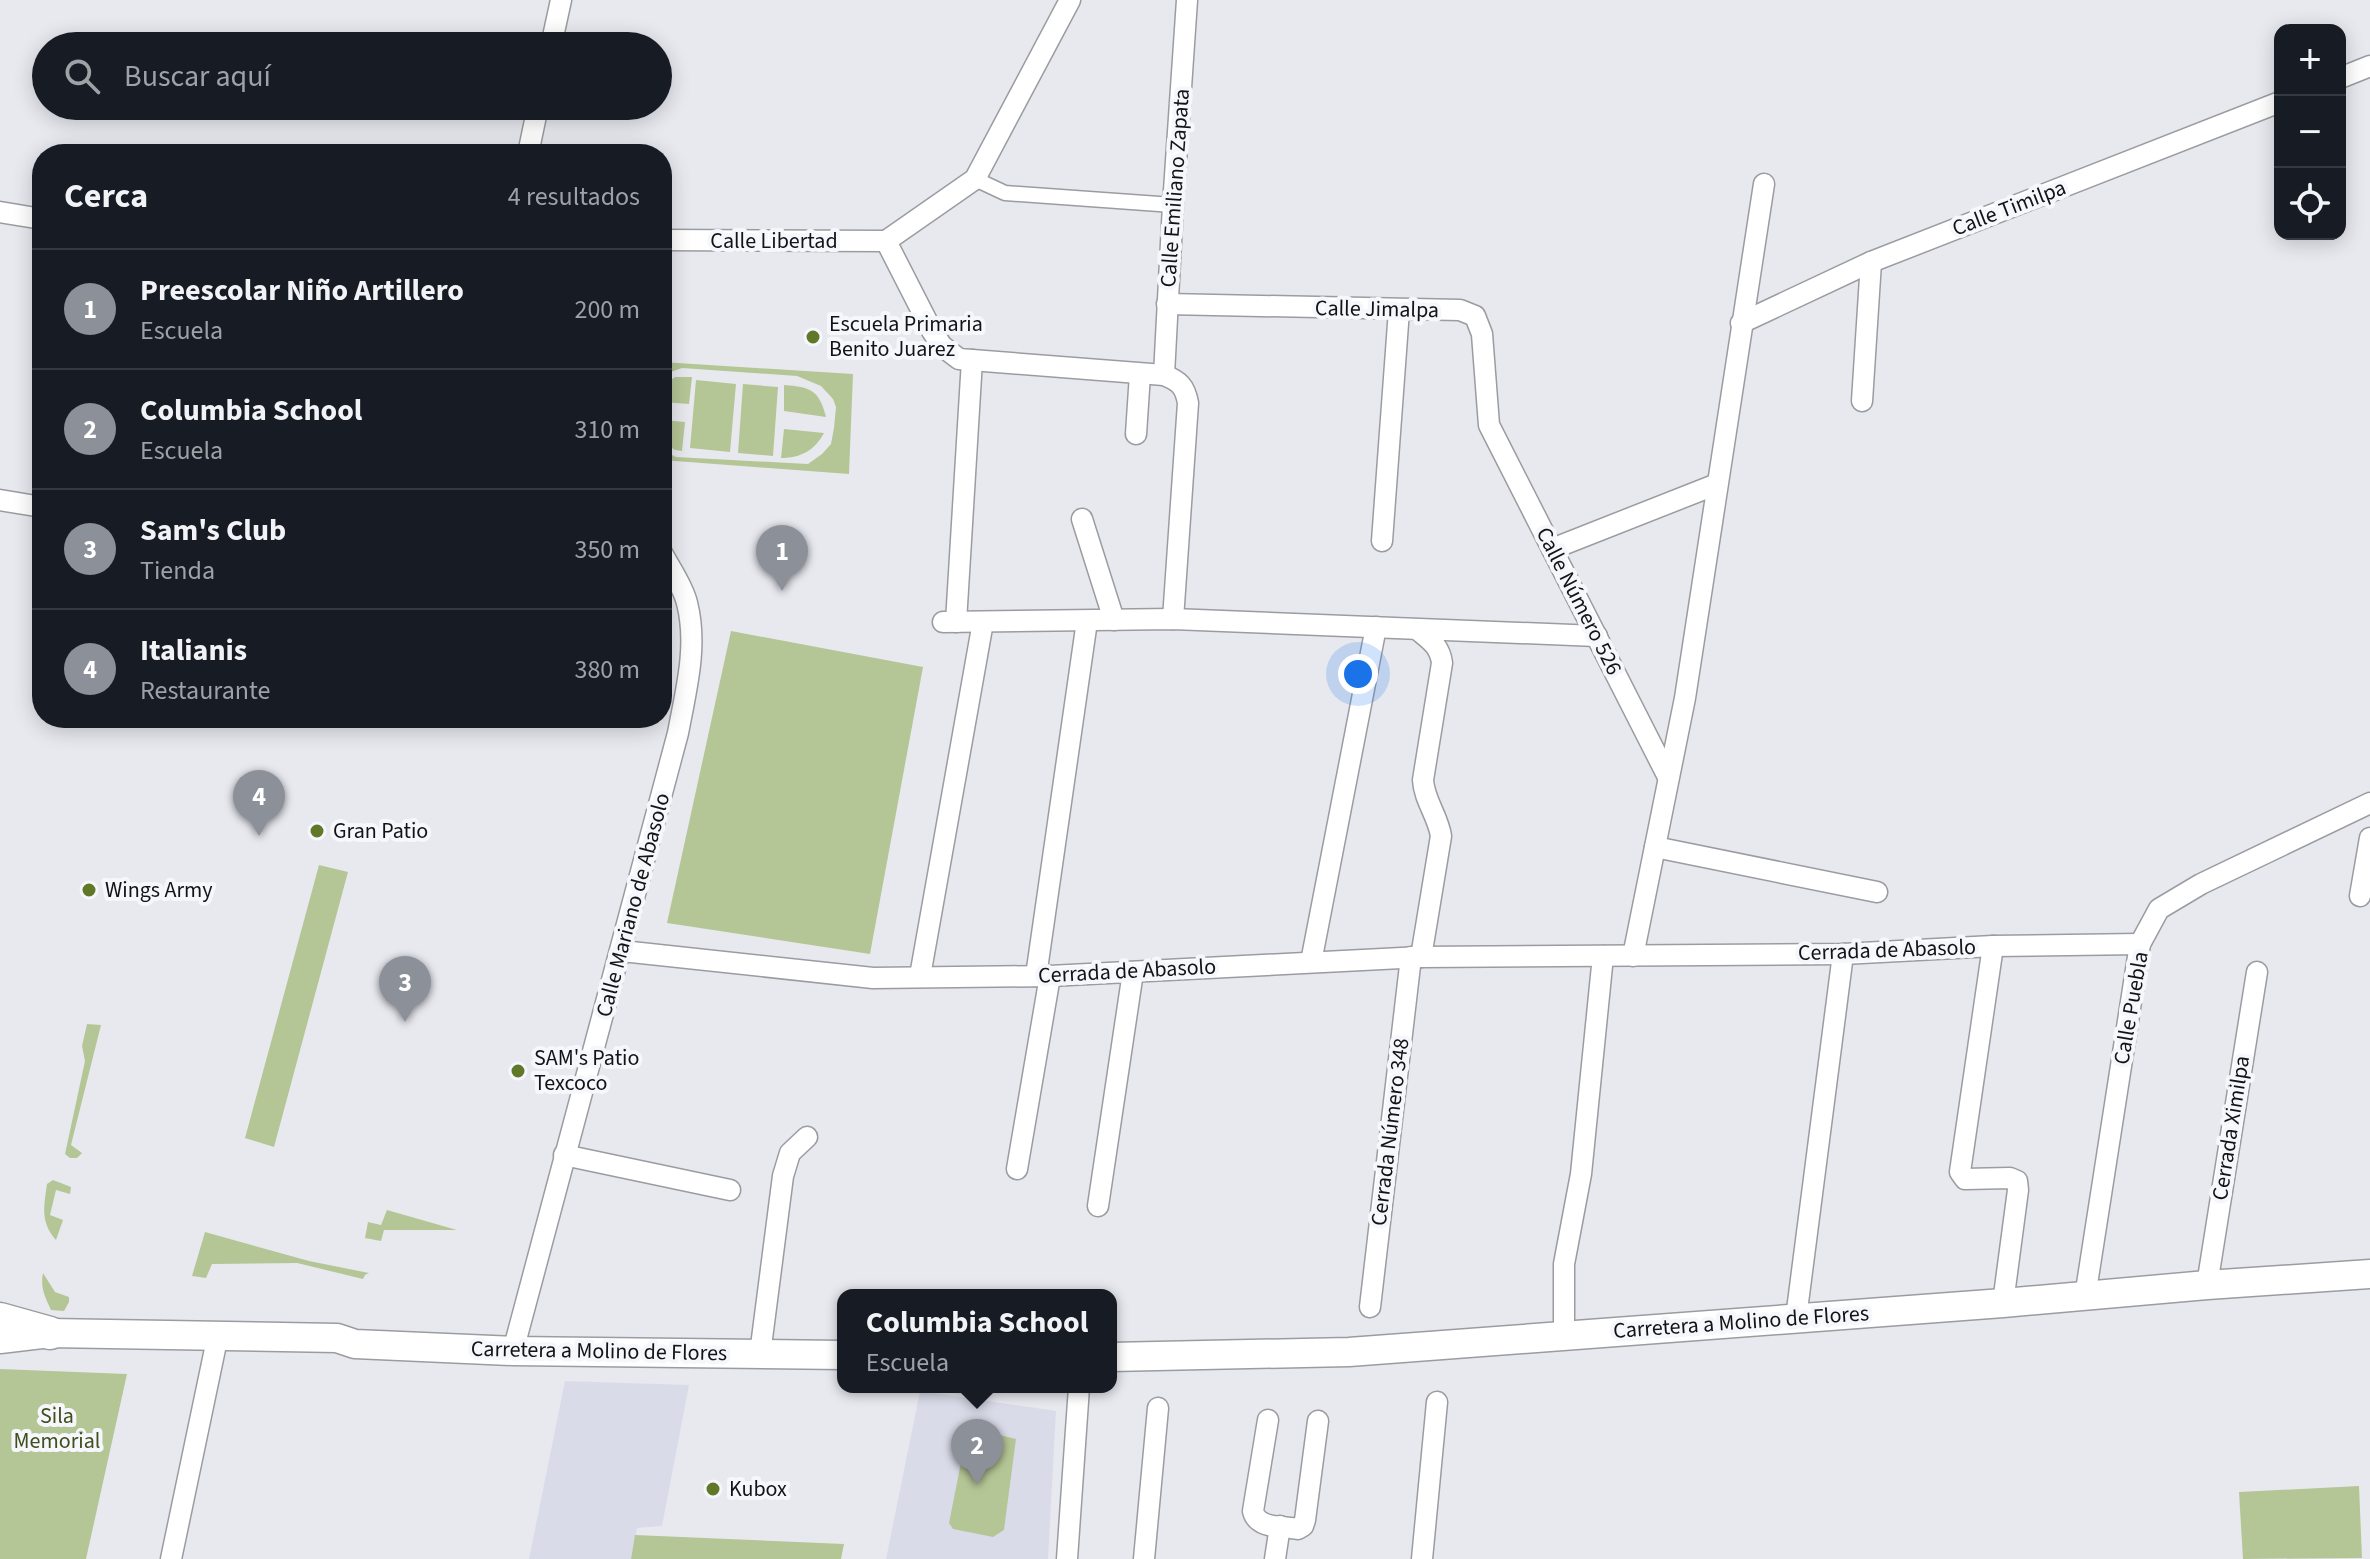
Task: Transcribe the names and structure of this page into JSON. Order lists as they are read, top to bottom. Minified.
{"streets":{"main road":["Carretera a Molino de Flores"],"street":["Calle Emiliano Zapata","Calle Timilpa","Calle Libertad","Calle Jimalpa","Calle Número 526","Calle Mariano de Abasolo","Cerrada de Abasolo","Calle Puebla","Cerrada Ximilpa","Cerrada Número 348"]},"crossings":[["Calle Emiliano Zapata","Calle Jimalpa"],["Calle Jimalpa","Calle Número 526"],["Calle Mariano de Abasolo","Cerrada de Abasolo"],["Calle Mariano de Abasolo","Carretera a Molino de Flores"],["Cerrada de Abasolo","Calle Puebla"],["Cerrada de Abasolo","Cerrada Número 348"],["Calle Puebla","Carretera a Molino de Flores"],["Cerrada Ximilpa","Carretera a Molino de Flores"]],"parks":["Sila Memorial"],"places":["Escuela Primaria Benito Juarez","Gran Patio","Wings Army","SAM's Patio Texcoco","Kubox"],"page":{"map_buttons":["+","−"],"search":"Buscar aquí","heading":["Cerca","4 resultados"],"list":[{"mark":"1","name":"Preescolar Niño Artillero","note":"Escuela","value":"200 m"},{"mark":"2","name":"Columbia School","note":"Escuela","value":"310 m"},{"mark":"3","name":"Sam's Club","note":"Tienda","value":"350 m"},{"mark":"4","name":"Italianis","note":"Restaurante","value":"380 m"}],"pins":["1","4","3","2"],"popup":["Columbia School","Escuela"]}}
